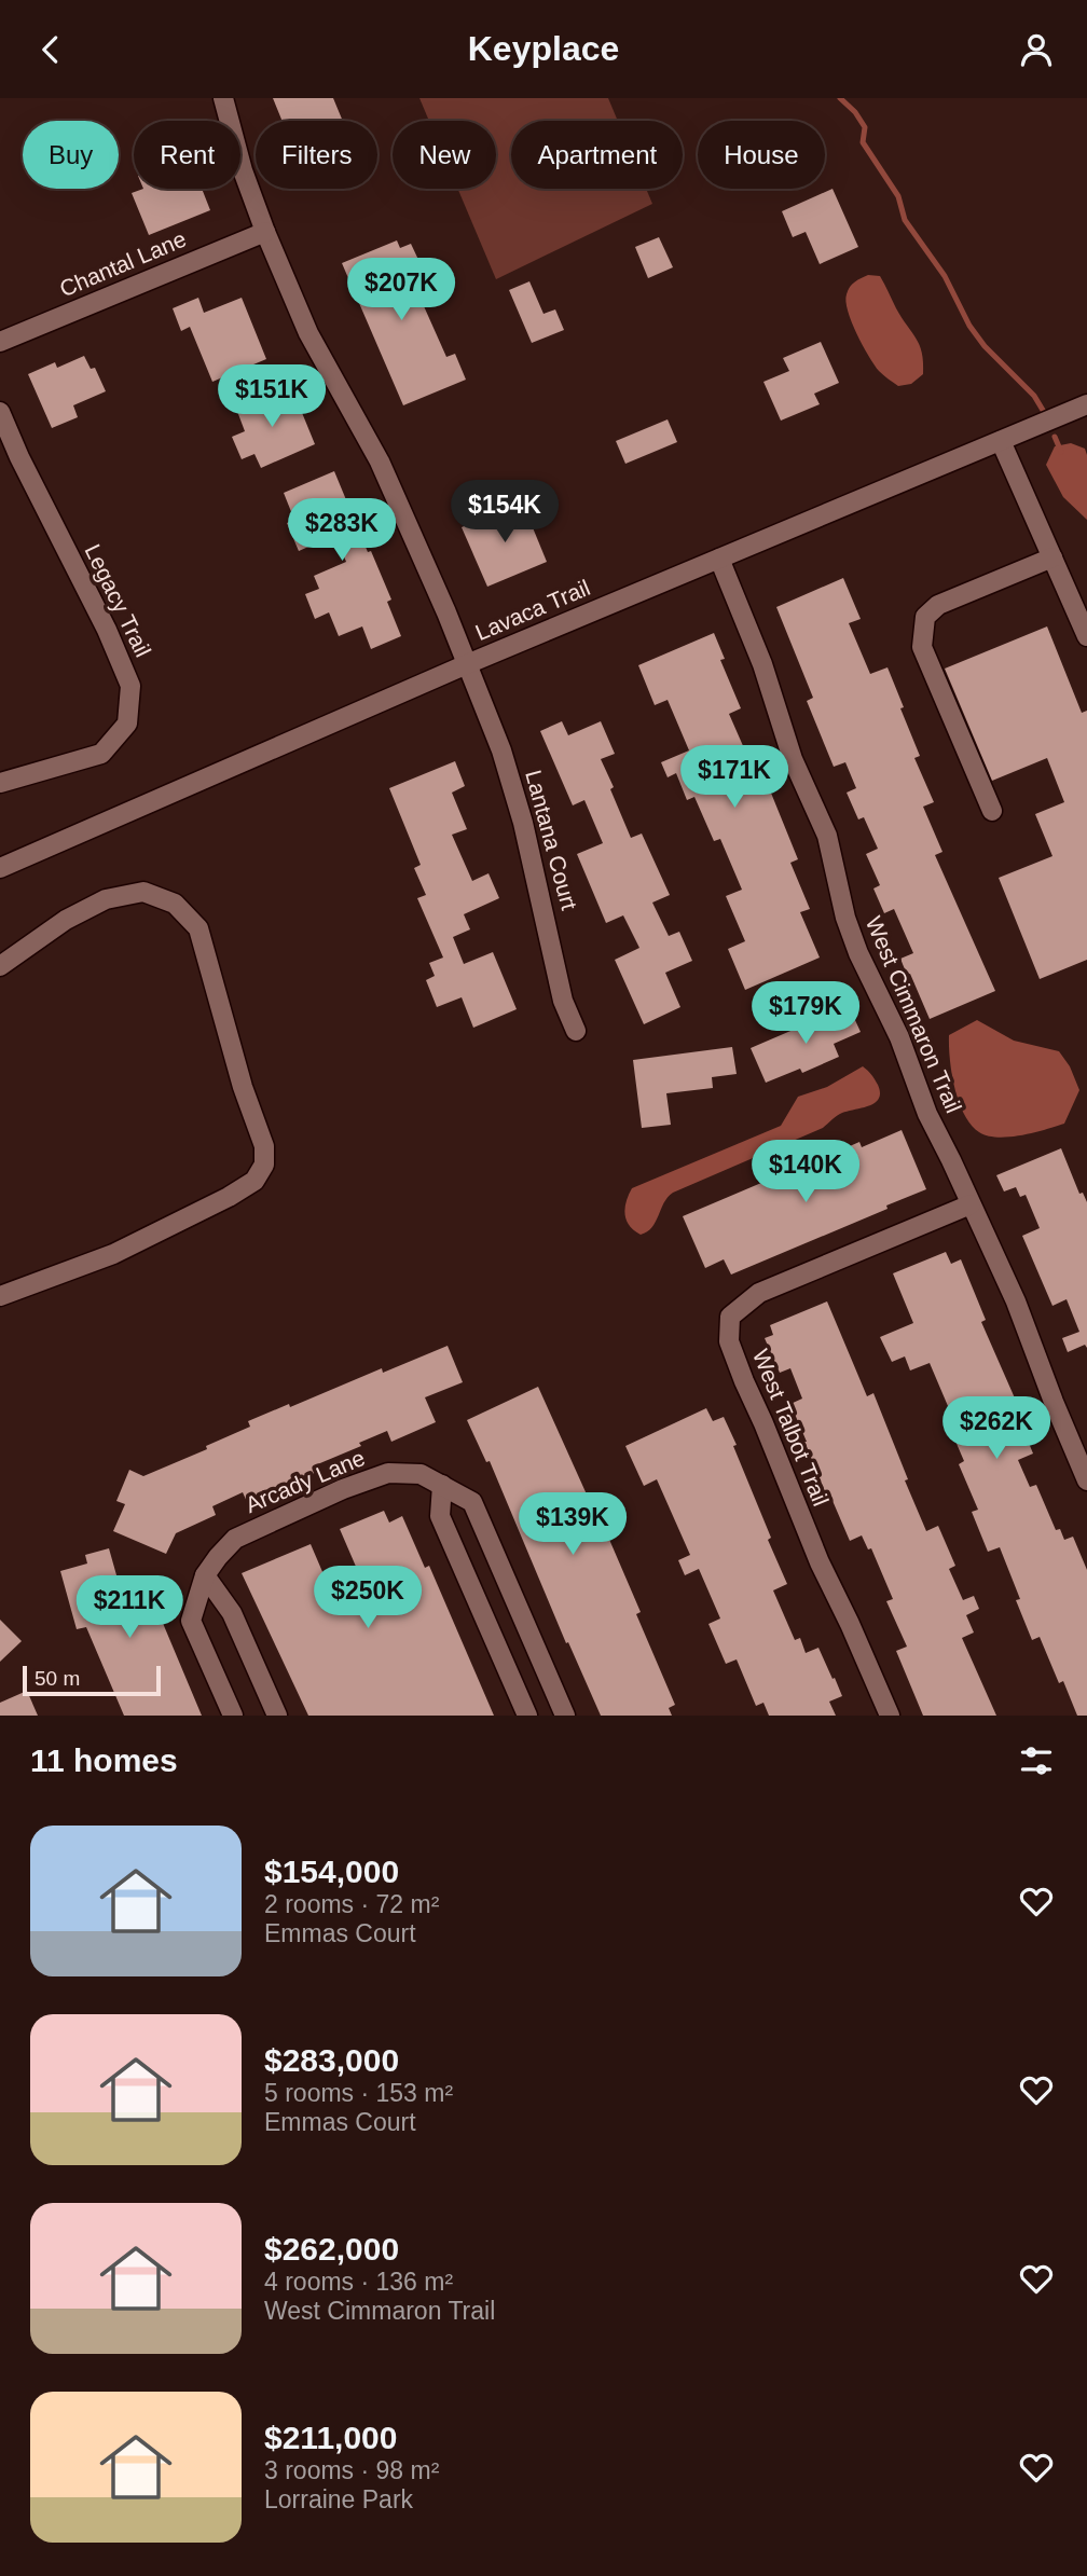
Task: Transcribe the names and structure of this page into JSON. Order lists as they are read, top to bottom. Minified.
{"streets":{"street":["Chantal Lane","Legacy Trail","Lavaca Trail","Lantana Court","West Cimmaron Trail","West Talbot Trail","Arcady Lane"]},"crossings":[["Chantal Lane","Lantana Court"],["Lavaca Trail","Lantana Court"],["Lavaca Trail","West Cimmaron Trail"],["West Cimmaron Trail","West Talbot Trail"]],"scale_bar":"50 m","page":{"header":"Keyplace","chip":["Buy","Rent","Filters","New","Apartment","House"],"price":["$207K","$151K","$154K","$283K","$171K","$179K","$140K","$262K","$139K","$250K","$211K"],"scale":"50 m","heading":"11 homes","list":[{"name":"$154,000","note":"2 rooms · 72 m² · Emmas Court"},{"name":"$283,000","note":"5 rooms · 153 m² · Emmas Court"},{"name":"$262,000","note":"4 rooms · 136 m² · West Cimmaron Trail"},{"name":"$211,000","note":"3 rooms · 98 m² · Lorraine Park"}]}}
